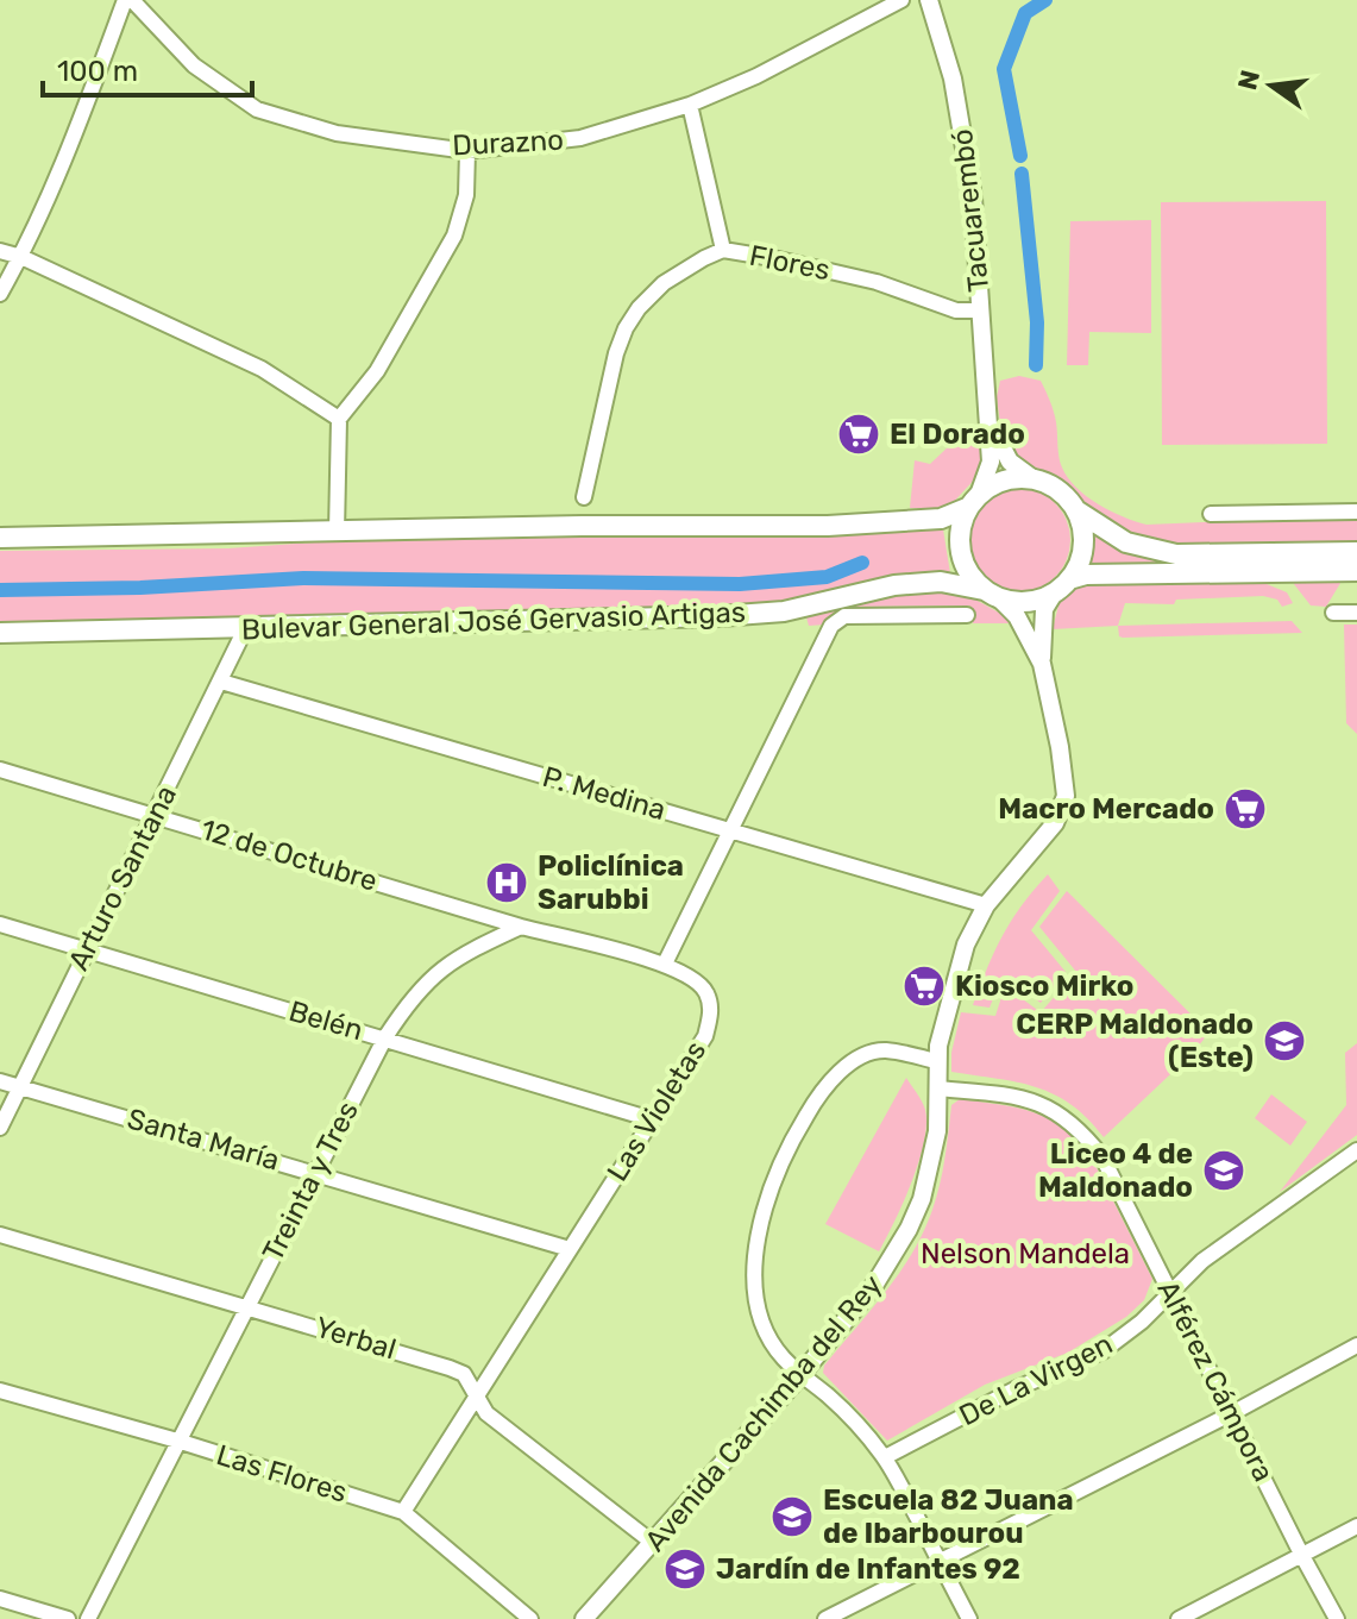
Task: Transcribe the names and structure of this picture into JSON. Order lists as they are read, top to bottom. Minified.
{"streets":{"main road":["Bulevar General José Gervasio Artigas"],"street":["Durazno","Tacuarembó","Flores","P. Medina","12 de Octubre","Arturo Santana","Belén","Las Violetas","Santa María","Treinta y Tres","Yerbal","De La Virgen","Alférez Cámpora","Avenida Cachimba del Rey","Las Flores"]},"crossings":[["Tacuarembó","Flores"],["Tacuarembó","Bulevar General José Gervasio Artigas"],["Tacuarembó","Avenida Cachimba del Rey"],["Bulevar General José Gervasio Artigas","Arturo Santana"],["Bulevar General José Gervasio Artigas","Avenida Cachimba del Rey"],["P. Medina","Arturo Santana"],["P. Medina","Avenida Cachimba del Rey"],["12 de Octubre","Arturo Santana"],["12 de Octubre","Treinta y Tres"],["Arturo Santana","Belén"],["Arturo Santana","Santa María"],["Belén","Las Violetas"],["Belén","Treinta y Tres"],["Las Violetas","Santa María"],["Las Violetas","Yerbal"],["Las Violetas","Las Flores"],["Santa María","Treinta y Tres"],["Treinta y Tres","Yerbal"],["Treinta y Tres","Las Flores"],["Yerbal","Avenida Cachimba del Rey"],["De La Virgen","Alférez Cámpora"],["Alférez Cámpora","Avenida Cachimba del Rey"]],"parks":["Nelson Mandela"],"places":{"supermarket":["El Dorado","Macro Mercado","Kiosco Mirko"],"hospital":["Policlínica Sarubbi"],"school or university":["CERP Maldonado (Este)","Liceo 4 de Maldonado","Escuela 82 Juana de Ibarbourou","Jardín de Infantes 92"]},"scale_bar":"100 m","north":"left"}
